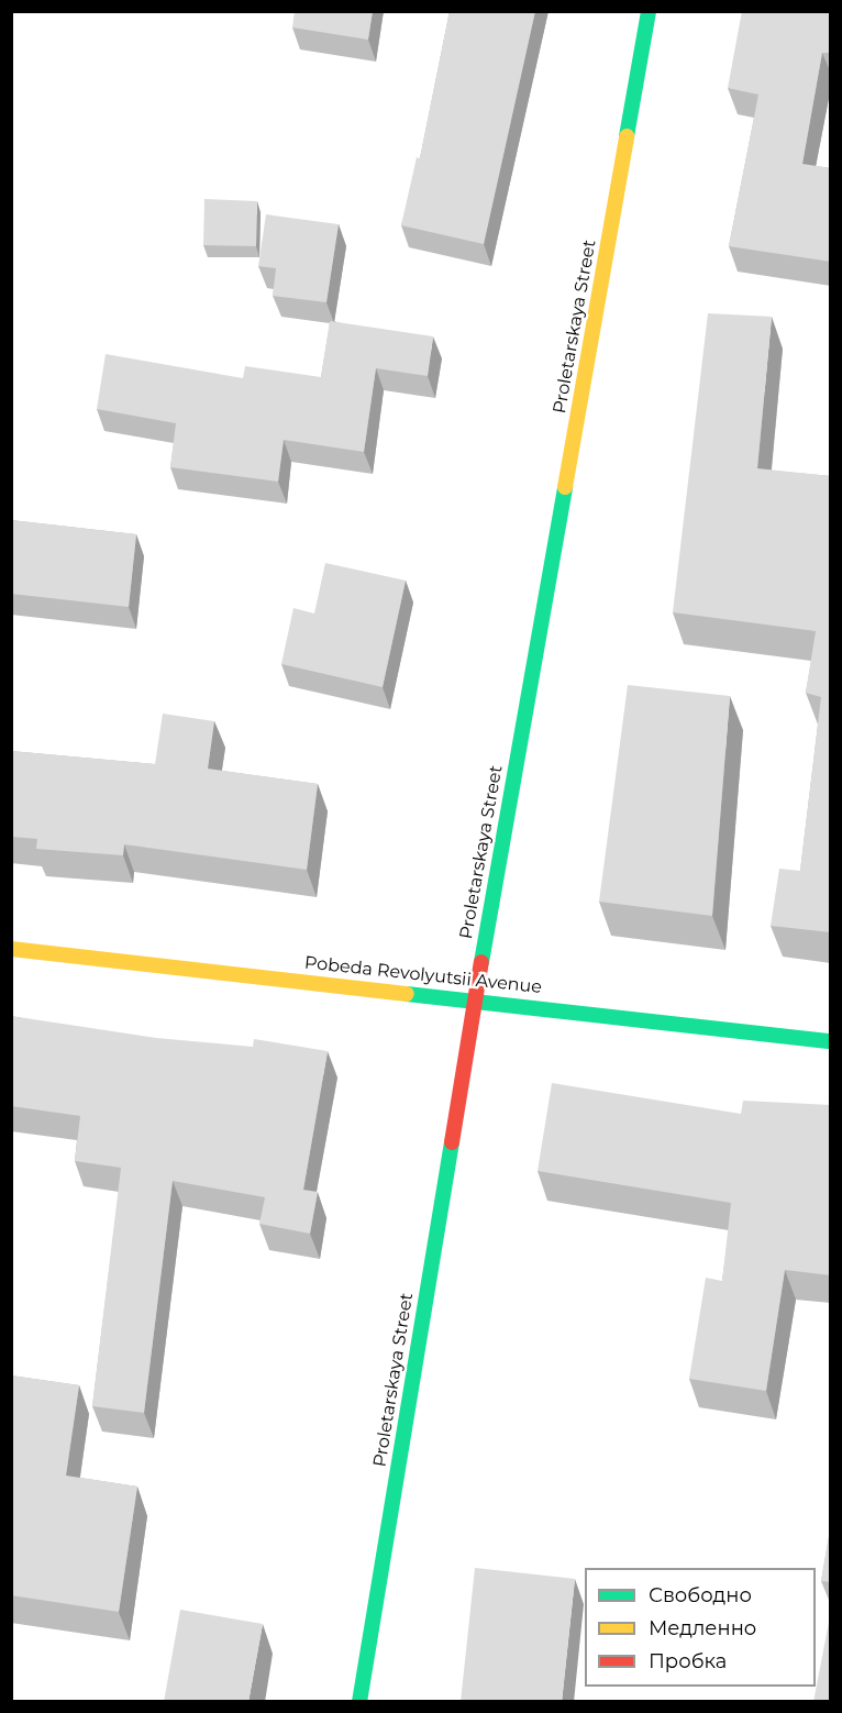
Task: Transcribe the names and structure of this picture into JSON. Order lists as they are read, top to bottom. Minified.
{"streets":{"street":["Proletarskaya Street","Pobeda Revolyutsii Avenue"]},"crossings":[["Proletarskaya Street","Pobeda Revolyutsii Avenue"]],"legend":["Свободно","Медленно","Пробка"]}
